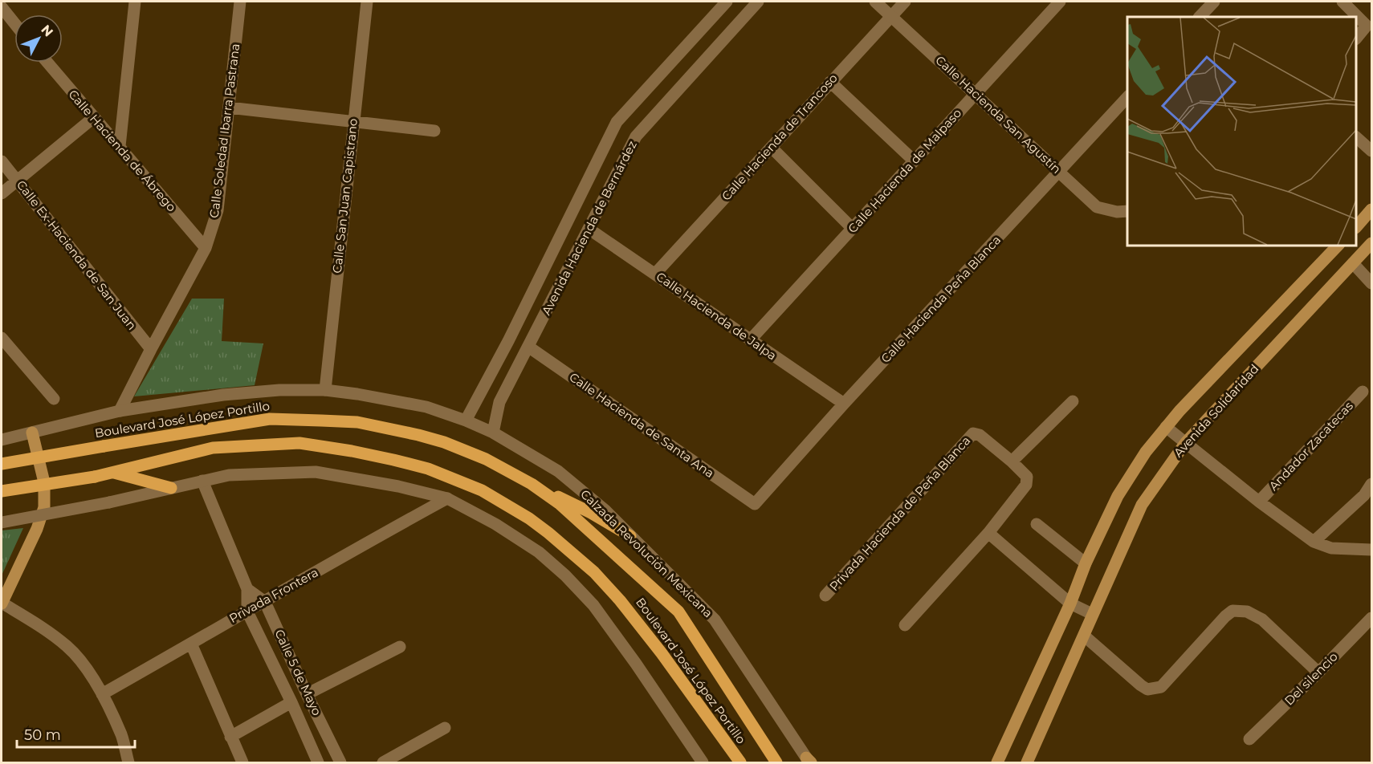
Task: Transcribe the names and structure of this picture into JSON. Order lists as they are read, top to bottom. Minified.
{"streets":{"main road":["Avenida Solidaridad","Boulevard José López Portillo"],"street":["Calle Hacienda San Agustín","Calle Soledad Ibarra Pastrana","Calle Hacienda de Trancoso","Calle Hacienda de Ábrego","Calle Hacienda de Malpaso","Calle San Juan Capistrano","Avenida Hacienda de Bernárdez","Calle Ex-Hacienda de San Juan","Calle Hacienda Peña Blanca","Calle Hacienda de Jalpa","Calle Hacienda de Santa Ana","Andador Zacatecas","Privada Hacienda de Peña Blanca","Calzada Revolución Mexicana","Privada Frontera","Calle 5 de Mayo","Del silencio"]},"crossings":[["Calle Hacienda San Agustín","Calle Hacienda de Trancoso"],["Calle Hacienda San Agustín","Calle Hacienda de Malpaso"],["Calle Hacienda San Agustín","Calle Hacienda Peña Blanca"],["Calle Soledad Ibarra Pastrana","Calle Hacienda de Ábrego"],["Calle Soledad Ibarra Pastrana","Calle Ex-Hacienda de San Juan"],["Calle Soledad Ibarra Pastrana","Calzada Revolución Mexicana"],["Calle Hacienda de Trancoso","Calle Hacienda de Jalpa"],["Calle Hacienda de Malpaso","Calle Hacienda de Jalpa"],["Calle San Juan Capistrano","Calzada Revolución Mexicana"],["Avenida Hacienda de Bernárdez","Calle Hacienda de Jalpa"],["Avenida Hacienda de Bernárdez","Calle Hacienda de Santa Ana"],["Avenida Hacienda de Bernárdez","Calzada Revolución Mexicana"],["Calle Hacienda Peña Blanca","Calle Hacienda de Jalpa"],["Calle Hacienda Peña Blanca","Calle Hacienda de Santa Ana"],["Privada Frontera","Calle 5 de Mayo"]],"scale_bar":"50 m","north":"top right"}
